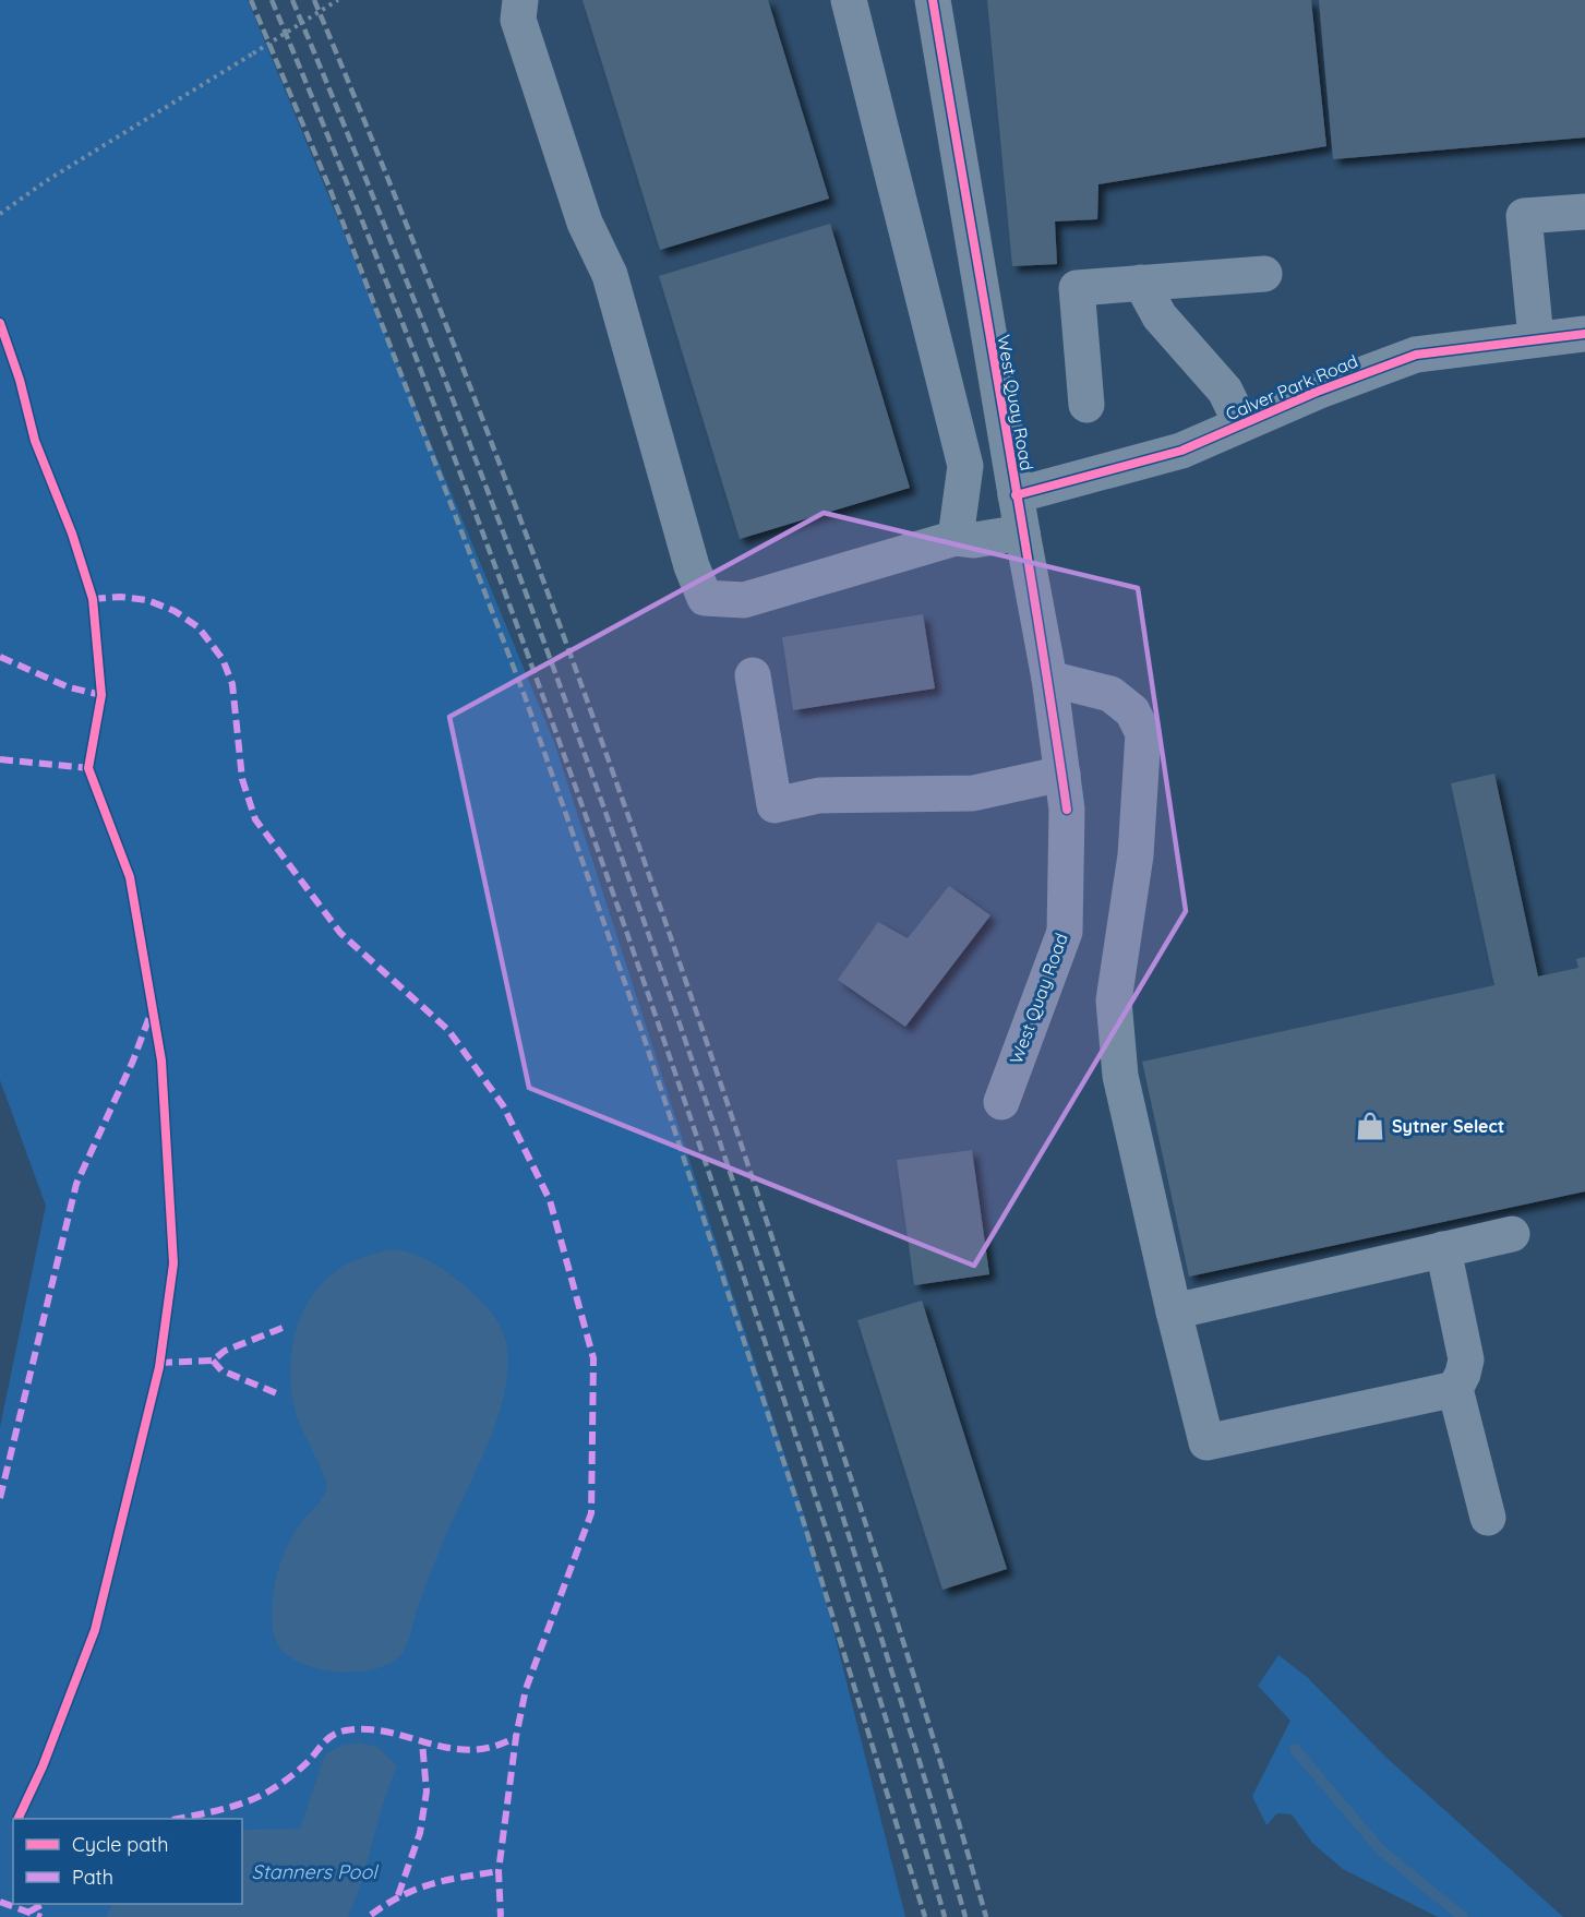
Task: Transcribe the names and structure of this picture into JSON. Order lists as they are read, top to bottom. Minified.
{"streets":{"street":["Calver Park Road","West Quay Road"]},"crossings":[["Calver Park Road","West Quay Road"]],"water":["Stanners Pool"],"places":{"shop":["Sytner Select"]},"legend":["Cycle path","Path"]}
